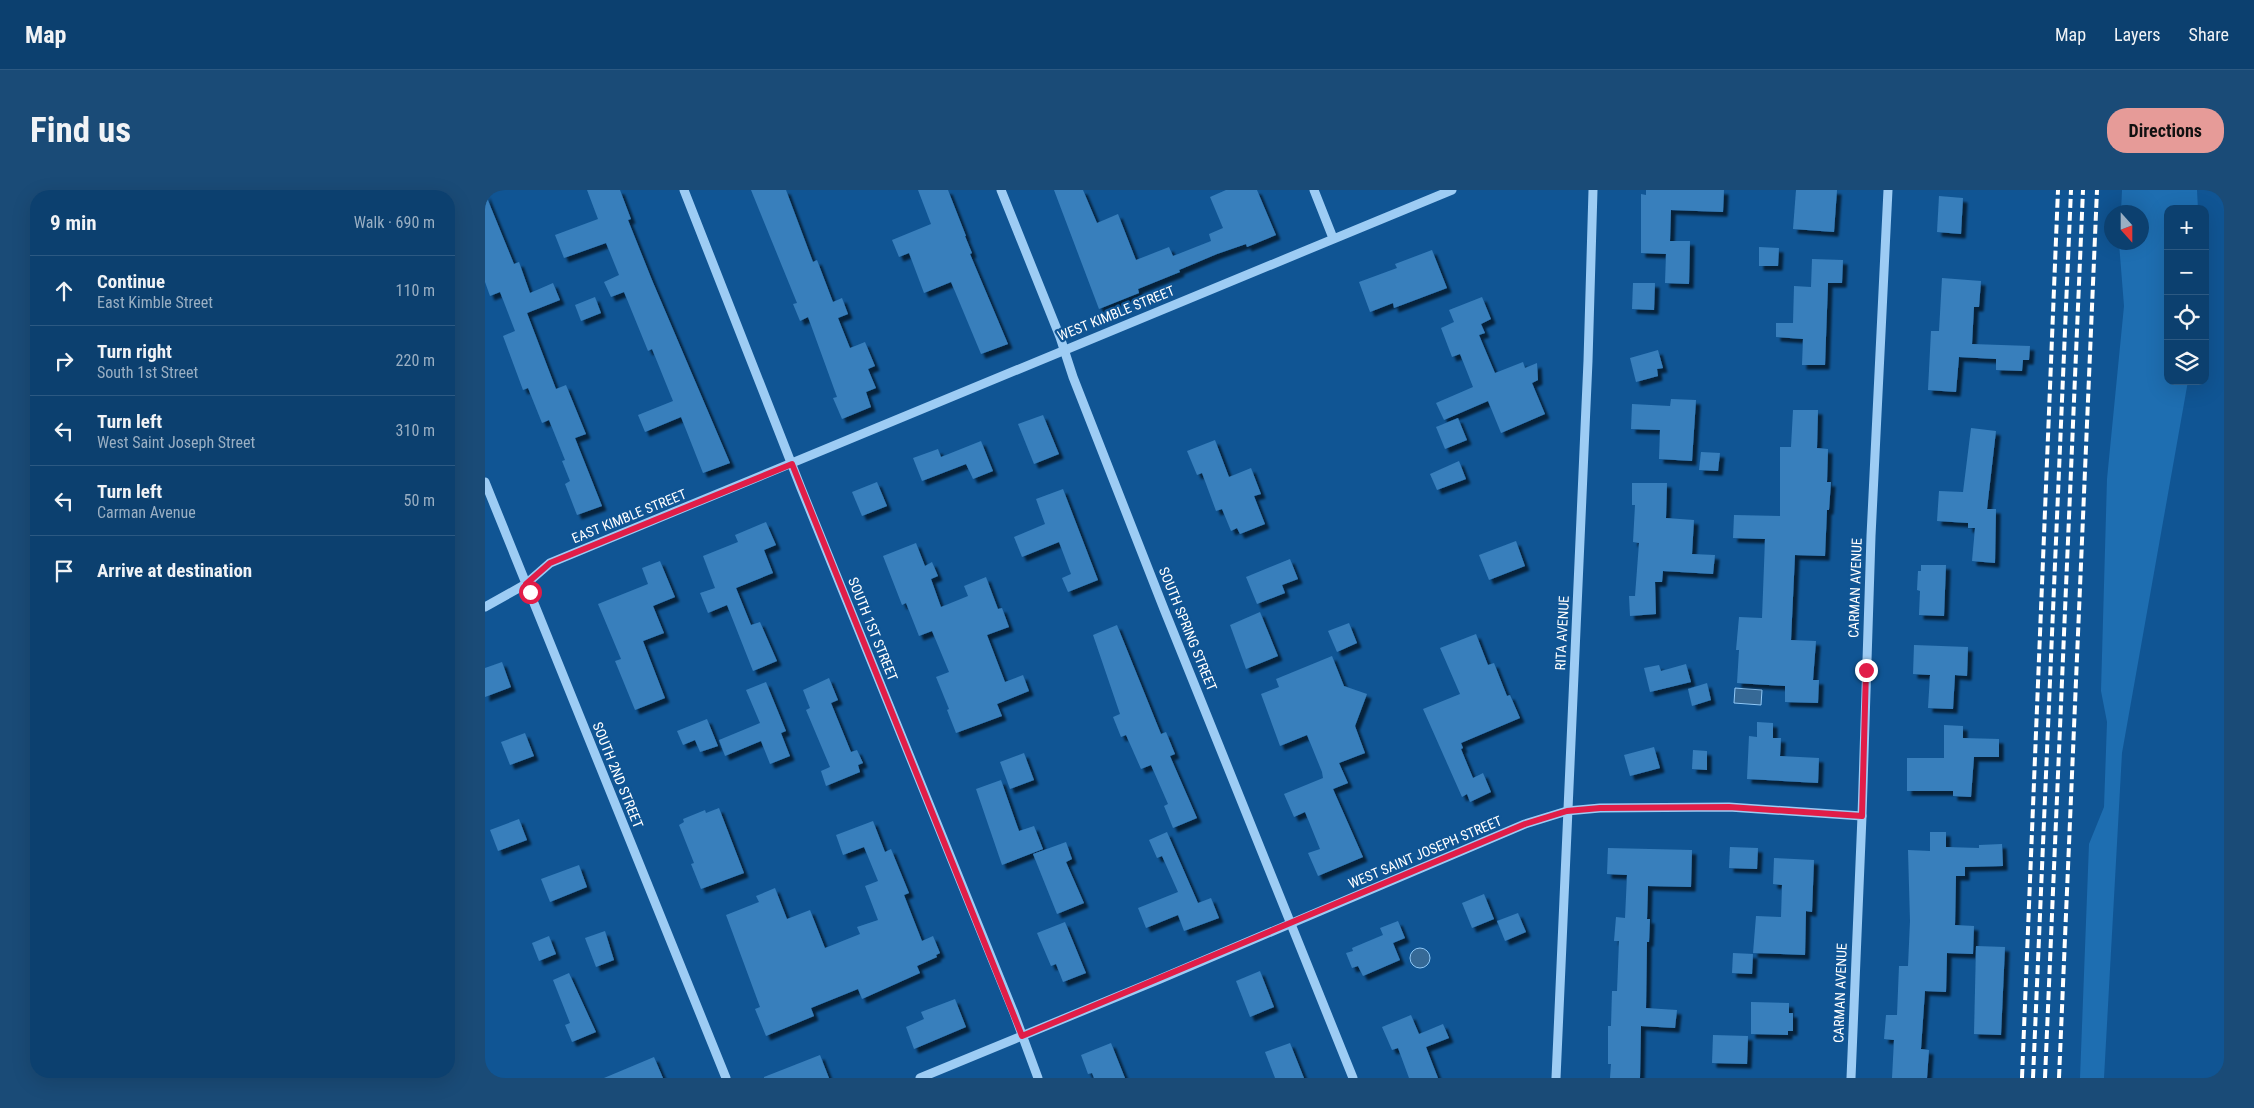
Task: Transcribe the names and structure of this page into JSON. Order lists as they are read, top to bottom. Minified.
{"streets":{"street":["WEST KIMBLE STREET","EAST KIMBLE STREET","CARMAN AVENUE","SOUTH 1ST STREET","SOUTH SPRING STREET","RITA AVENUE","SOUTH 2ND STREET","WEST SAINT JOSEPH STREET"]},"crossings":[["WEST KIMBLE STREET","EAST KIMBLE STREET"],["WEST KIMBLE STREET","SOUTH 1ST STREET"],["WEST KIMBLE STREET","SOUTH SPRING STREET"],["EAST KIMBLE STREET","SOUTH 1ST STREET"],["EAST KIMBLE STREET","SOUTH 2ND STREET"],["CARMAN AVENUE","WEST SAINT JOSEPH STREET"],["SOUTH 1ST STREET","WEST SAINT JOSEPH STREET"],["SOUTH SPRING STREET","WEST SAINT JOSEPH STREET"],["RITA AVENUE","WEST SAINT JOSEPH STREET"]],"north":"bottom","page":{"header":"Map","nav":["Map","Layers","Share"],"buttons":"Directions","title":"Find us","heading":["9 min","Walk · 690 m"],"map_buttons":["+","−"],"list":[["Continue","East Kimble Street","110 m"],["Turn right","South 1st Street","220 m"],["Turn left","West Saint Joseph Street","310 m"],["Turn left","Carman Avenue","50 m"],"Arrive at destination"]}}
